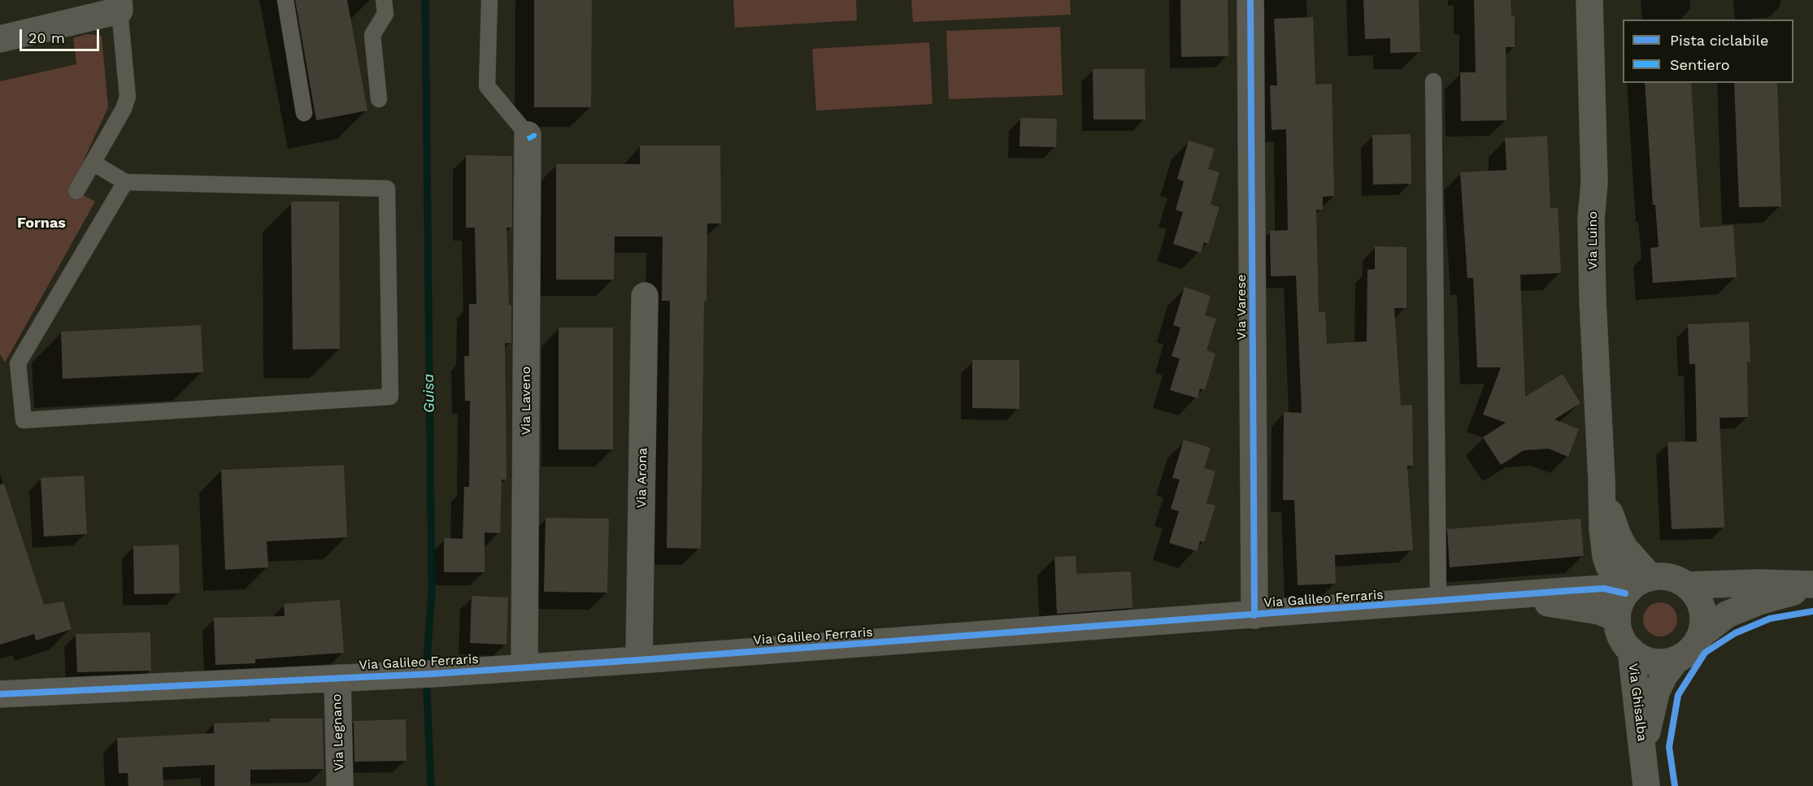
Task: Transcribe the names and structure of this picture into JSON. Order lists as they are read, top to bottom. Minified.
{"streets":{"street":["Via Luino","Via Varese","Via Laveno","Via Arona","Via Galileo Ferraris","Via Ghisalba","Via Legnano"]},"crossings":[["Via Luino","Via Galileo Ferraris"],["Via Luino","Via Ghisalba"],["Via Varese","Via Galileo Ferraris"],["Via Laveno","Via Galileo Ferraris"],["Via Arona","Via Galileo Ferraris"],["Via Galileo Ferraris","Via Ghisalba"],["Via Galileo Ferraris","Via Legnano"]],"districts":["Fornas"],"water":["Guisa"],"legend":["Pista ciclabile","Sentiero"],"scale_bar":"20 m"}
